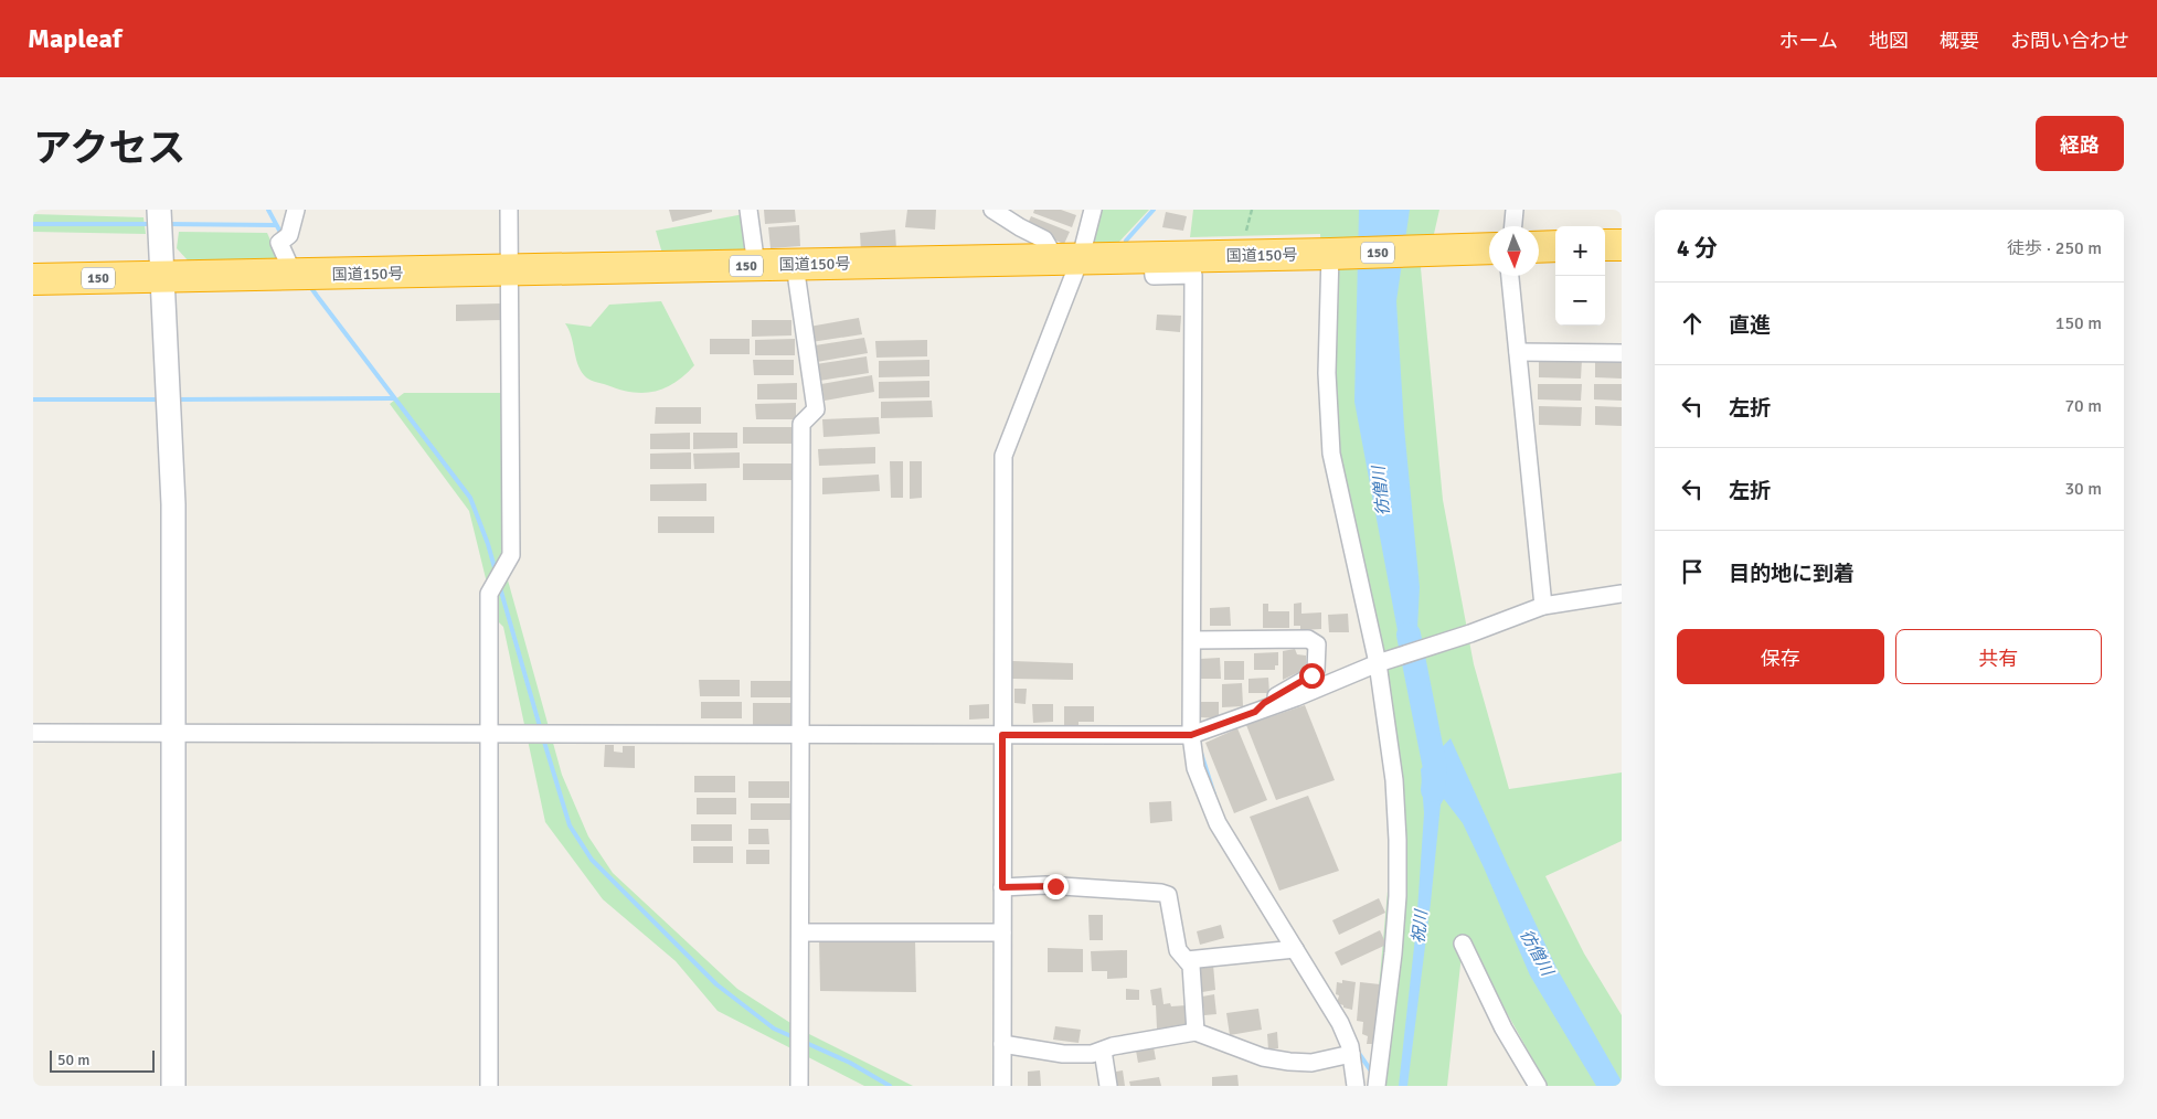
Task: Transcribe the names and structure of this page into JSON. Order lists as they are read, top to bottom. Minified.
{"streets":{"highway":["150","国道150号"]},"water":["彷僧川","祝川"],"scale_bar":"50 m","north":"bottom","page":{"header":"Mapleaf","nav":["ホーム","地図","概要","お問い合わせ"],"title":"アクセス","buttons":["経路",["保存","共有"]],"heading":["4 分","徒歩 · 250 m"],"map_buttons":["+","−"],"list":[["直進","150 m"],["左折","70 m"],["左折","30 m"],"目的地に到着"],"scale":"50 m"}}
